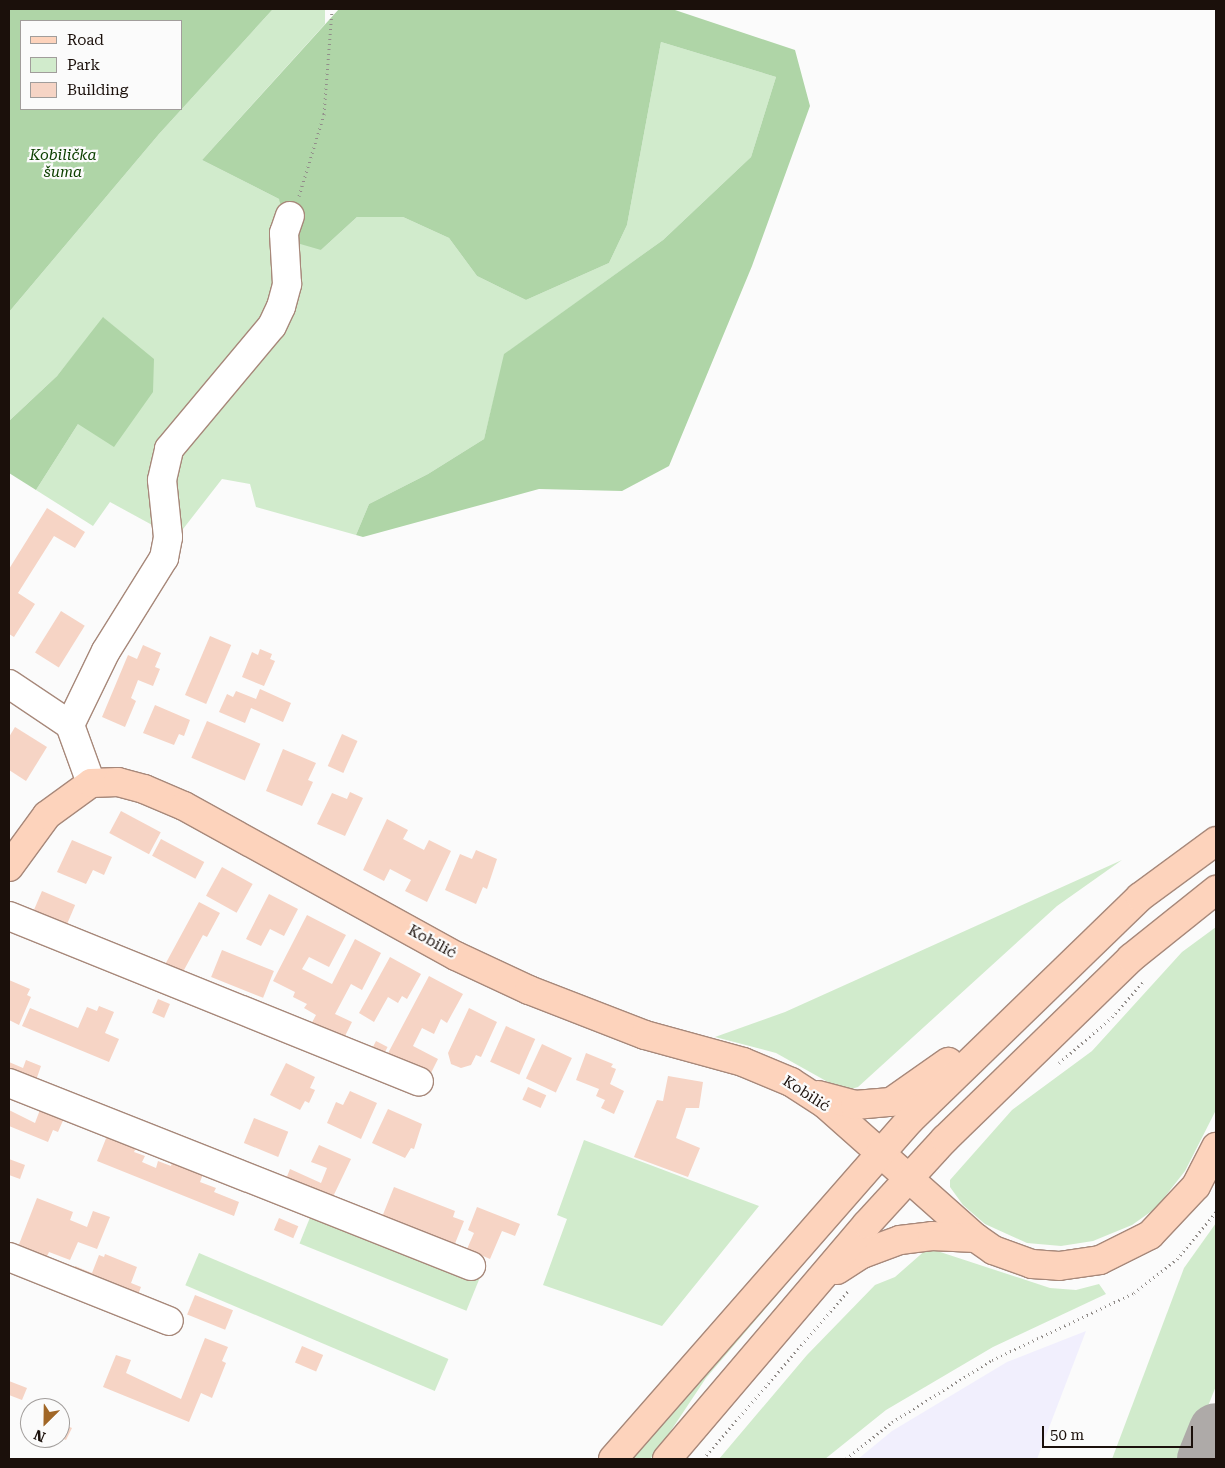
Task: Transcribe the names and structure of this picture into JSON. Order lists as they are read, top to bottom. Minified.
{"streets":{"main road":["Kobilić"]},"parks":["Kobilička šuma"],"legend":["Road","Park","Building"],"scale_bar":"50 m","north":"bottom left"}
